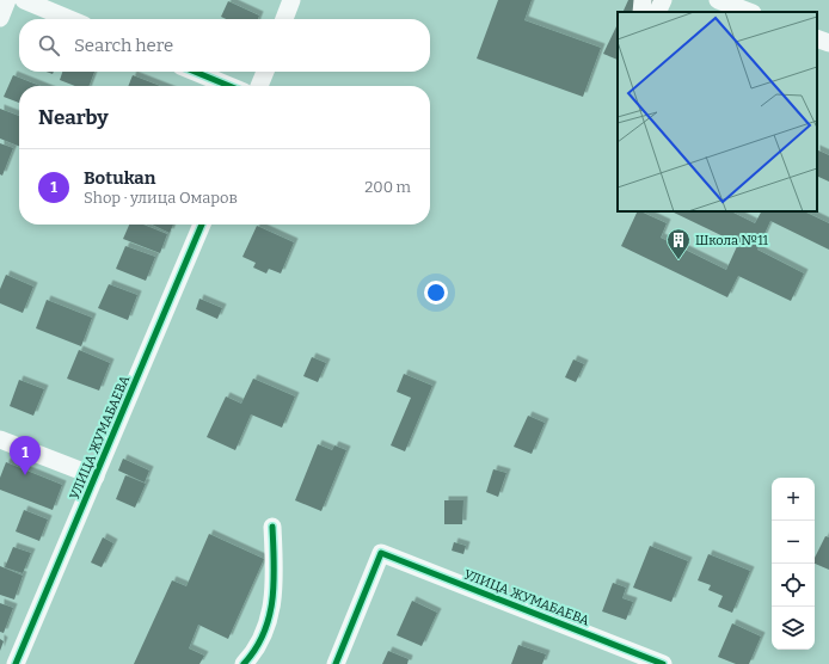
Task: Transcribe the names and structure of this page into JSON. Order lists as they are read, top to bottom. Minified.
{"streets":{"street":["УЛИЦА ЖУМАБАЕВА"]},"places":{"building":["Школа №11"]},"page":{"search":"Search here","heading":"Nearby","list":[{"mark":"1","name":"Botukan","note":"Shop · улица Омаров","value":"200 m"}],"pins":"1","map_buttons":["+","−"]}}
